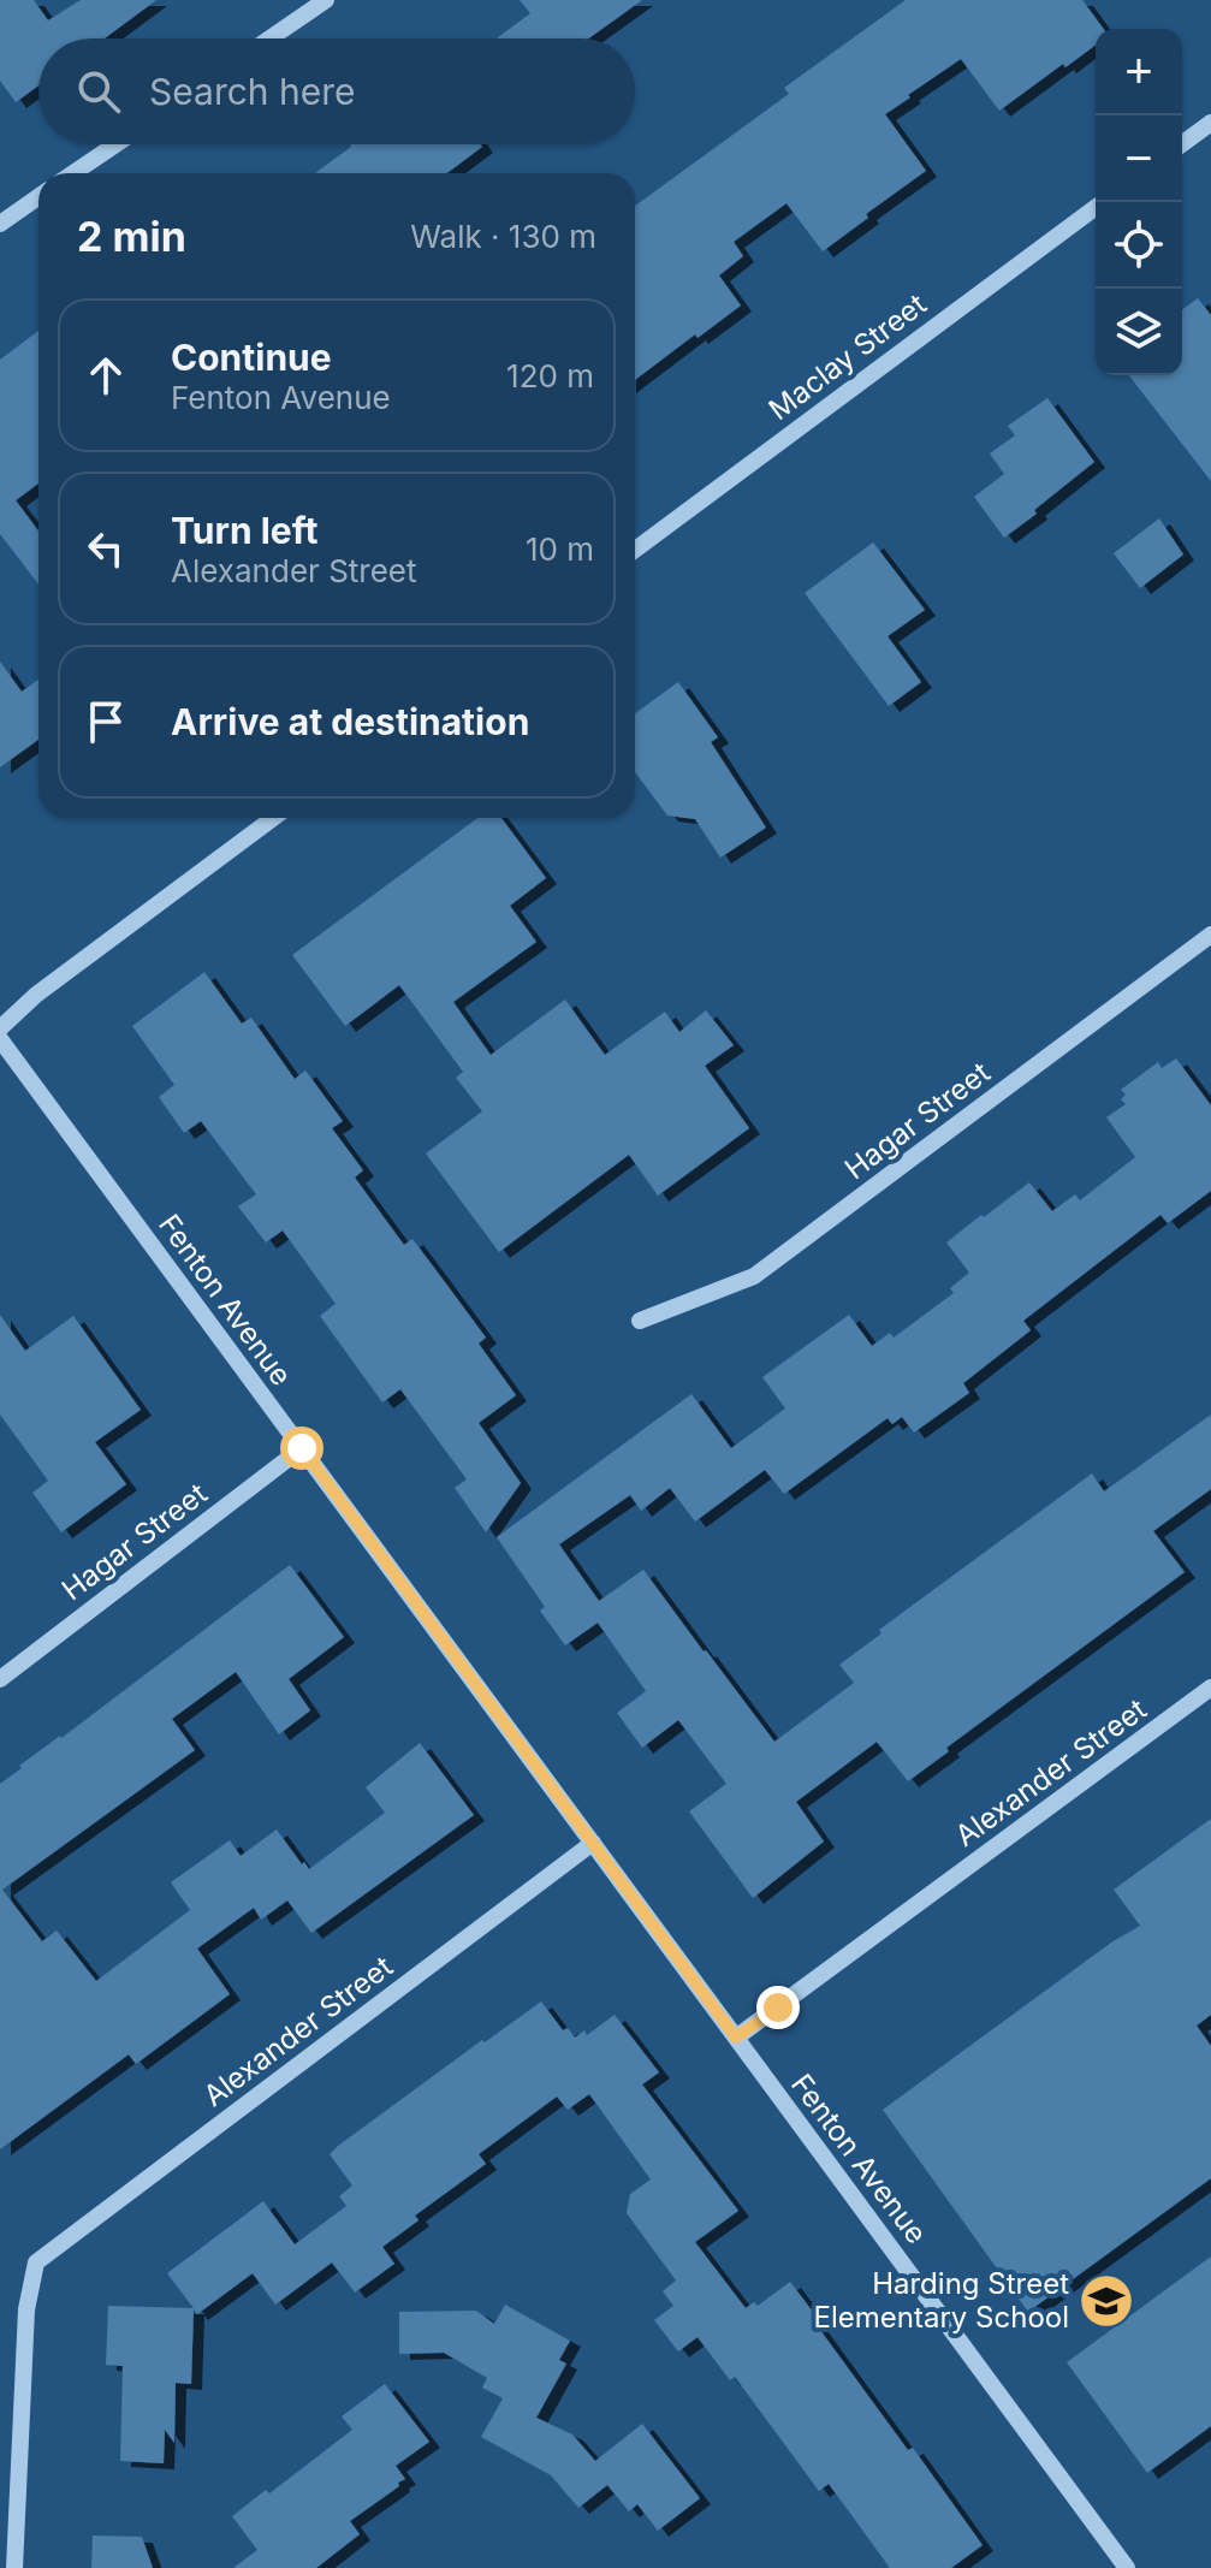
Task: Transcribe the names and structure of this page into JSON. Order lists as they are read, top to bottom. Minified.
{"streets":{"street":["Maclay Street","Hagar Street","Fenton Avenue","Alexander Street"]},"crossings":[["Hagar Street","Fenton Avenue"],["Fenton Avenue","Alexander Street"]],"places":{"school or university":["Harding Street Elementary School"]},"page":{"map_buttons":["+","−"],"search":"Search here","heading":["2 min","Walk · 130 m"],"list":[["Continue","Fenton Avenue","120 m"],["Turn left","Alexander Street","10 m"],"Arrive at destination"]}}
